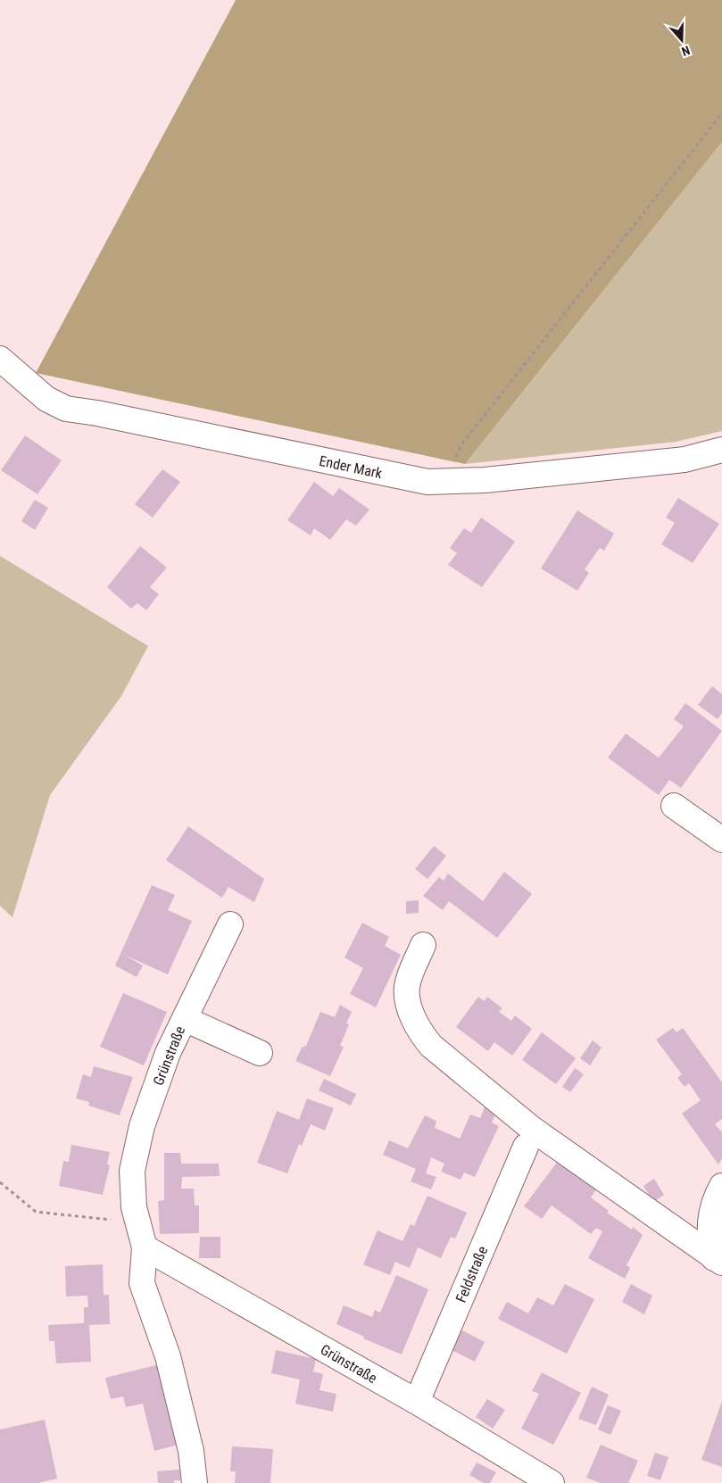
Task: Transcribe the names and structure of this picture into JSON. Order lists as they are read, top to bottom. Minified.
{"streets":{"street":["Ender Mark","Grünstraße","Feldstraße"]},"crossings":[["Grünstraße","Feldstraße"]],"north":"bottom"}
